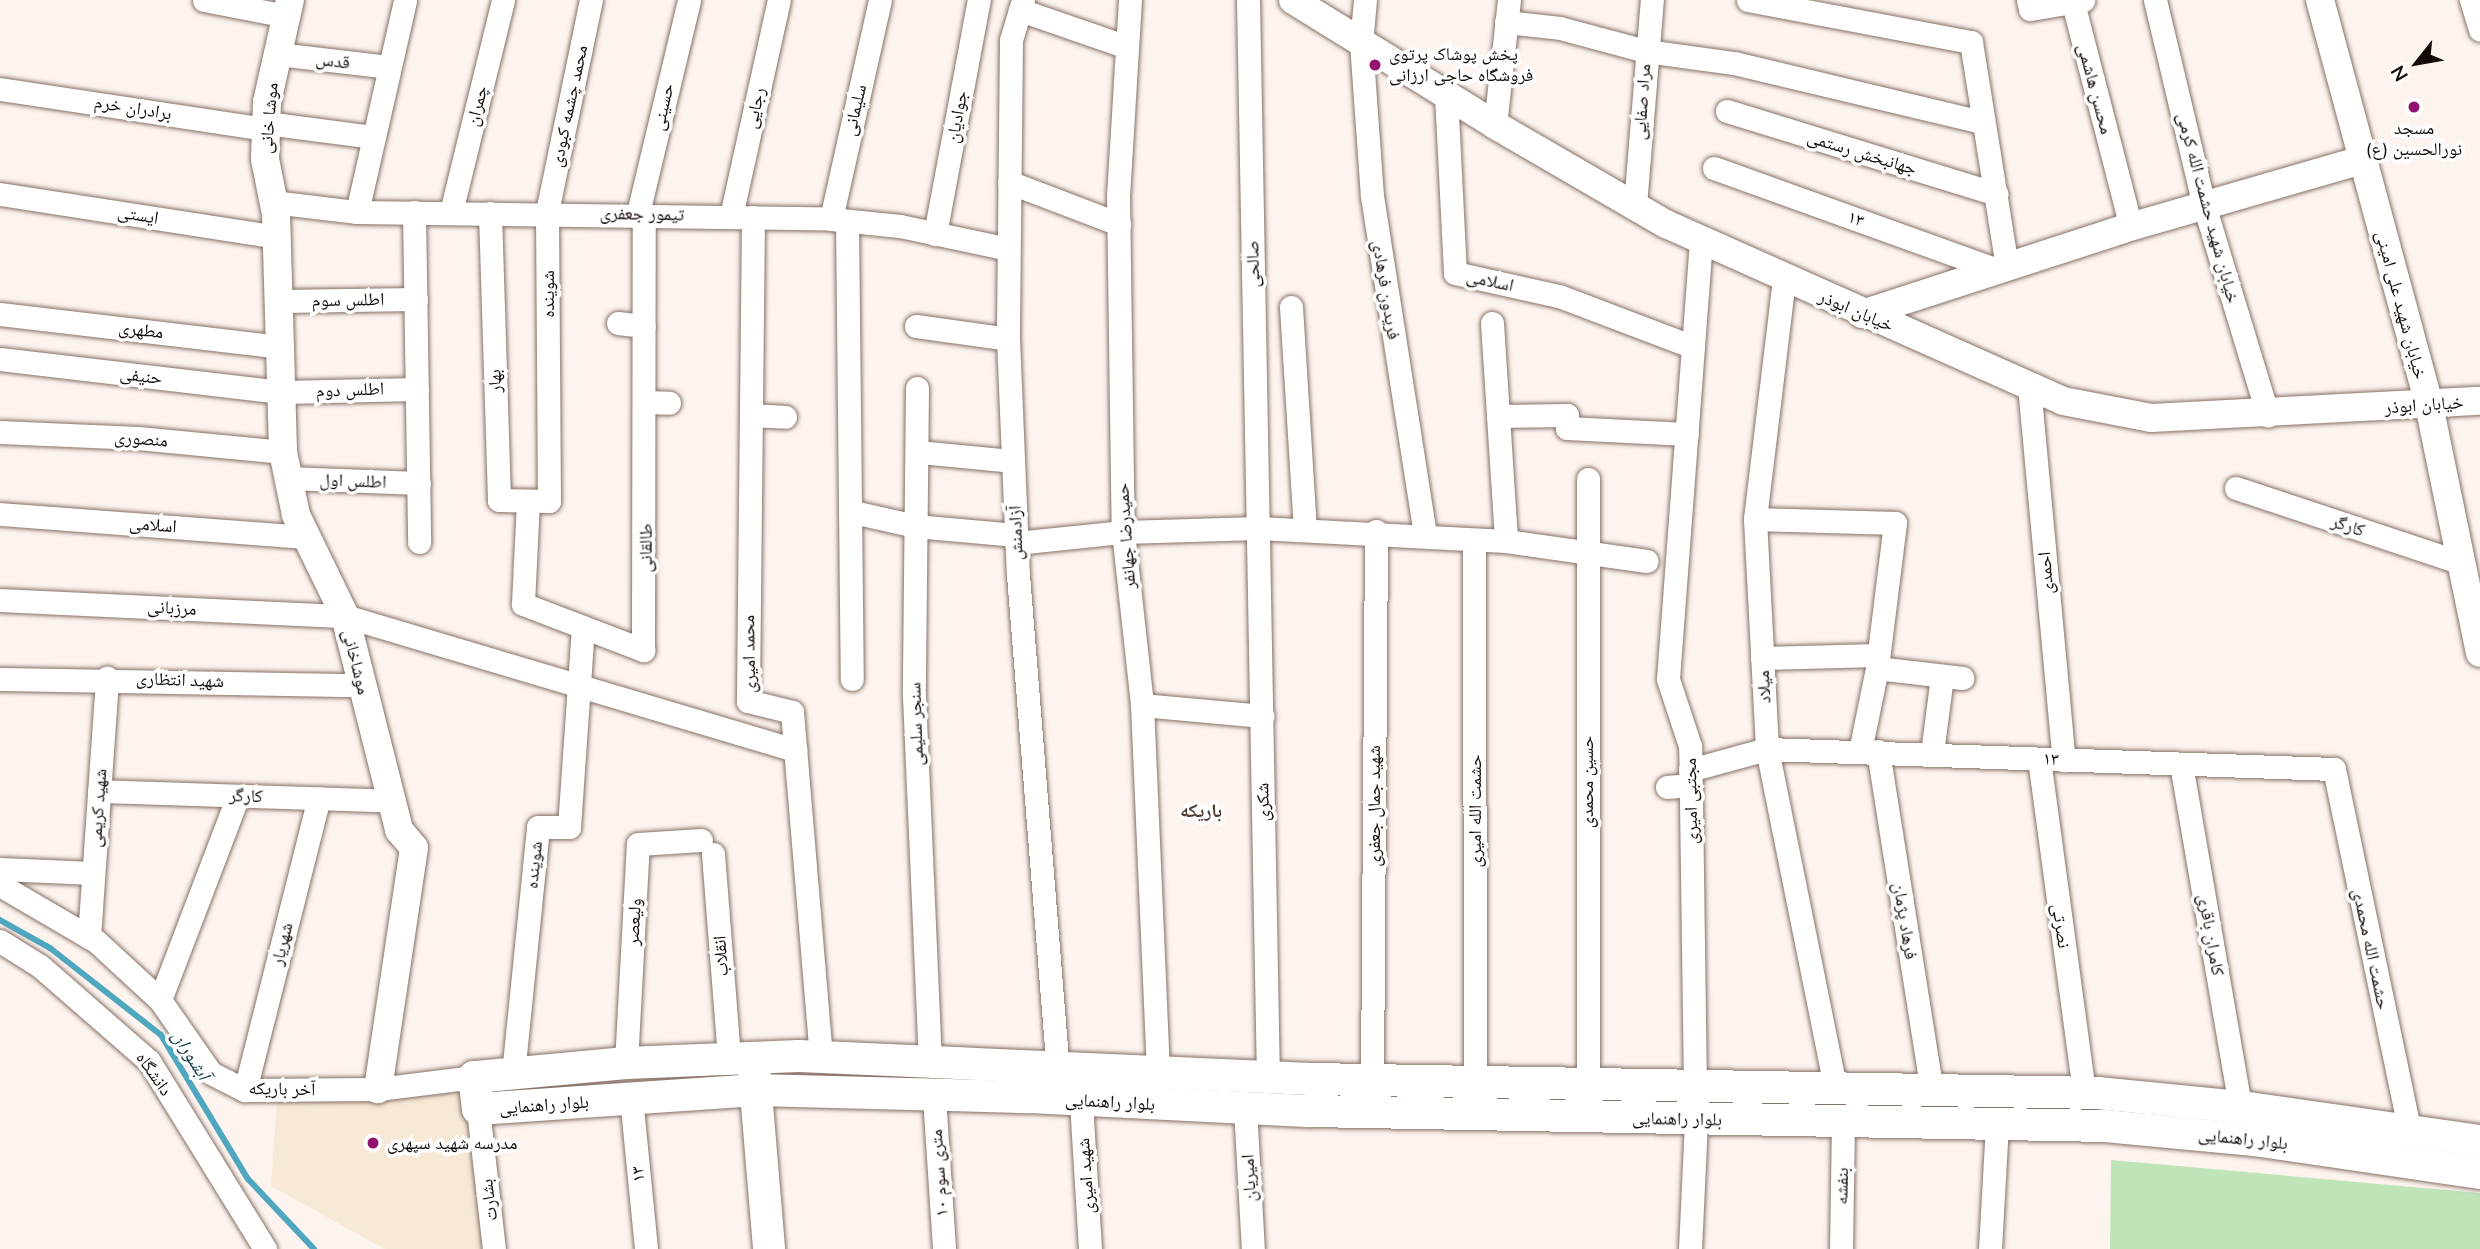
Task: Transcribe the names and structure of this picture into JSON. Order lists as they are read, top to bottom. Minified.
{"streets":{"main road":["بلوار راهنمایی"],"street":["قدس","محسن هاشمی","مراد صفایی","چمران","محمد چشمه کبودی","حسینی","برادران خرم","رجایی","سلیمانی","جوادیان","موشا خانی","جهانبخش رستمی","خیابان شهید حشمت الله کرمی","تیمور جعفری","ایستی","۱۳","صالحی","اسلامی","فریدون فرهادی","شوینده","اطلس سوم","خیابان شهید علی امینی","خیابان ابوذر","مطهری","حنیفی","بهار","اطلس دوم","منصوری","اطلس اول","کارگر","آزادمنش","حمیدرضا جهانفر","طالقانی","احمدی","مرزبانی","محمد امیری","موشاخانی","شهید انتظاری","میلاد","سنجر سلیمی","حسین محمدی","مجتبی امیری","شکری","شهید جمال جعفری","شهید کریمی","حشمت الله امیری","فرهاد پژمان","ولیعصر","نصرتی","کامران باقری","شهریار","حشمت الله محمدی","انقلاب","دانشگاه","آخر باریکه","۱۰ متری سوم","شهید امیری","امیریان","بنفشه","بشارت"]},"crossings":[["قدس","موشا خانی"],["مراد صفایی","خیابان ابوذر"],["چمران","تیمور جعفری"],["محمد چشمه کبودی","تیمور جعفری"],["محمد چشمه کبودی","شوینده"],["حسینی","تیمور جعفری"],["حسینی","طالقانی"],["برادران خرم","موشا خانی"],["رجایی","تیمور جعفری"],["رجایی","محمد امیری"],["سلیمانی","تیمور جعفری"],["جوادیان","تیمور جعفری"],["موشا خانی","تیمور جعفری"],["موشا خانی","ایستی"],["موشا خانی","موشاخانی"],["خیابان شهید حشمت الله کرمی","خیابان ابوذر"],["تیمور جعفری","شوینده"],["تیمور جعفری","بهار"],["تیمور جعفری","آزادمنش"],["تیمور جعفری","طالقانی"],["تیمور جعفری","محمد امیری"],["ایستی","موشاخانی"],["۱۳","احمدی"],["۱۳","میلاد"],["۱۳","مجتبی امیری"],["۱۳","فرهاد پژمان"],["۱۳","نصرتی"],["۱۳","کامران باقری"],["۱۳","حشمت الله محمدی"],["۱۳","بلوار راهنمایی"],["صالحی","شکری"],["اسلامی","خیابان ابوذر"],["اسلامی","موشاخانی"],["اسلامی","مجتبی امیری"],["فریدون فرهادی","خیابان ابوذر"],["شوینده","بهار"],["شوینده","طالقانی"],["شوینده","بلوار راهنمایی"],["اطلس سوم","موشاخانی"],["خیابان شهید علی امینی","خیابان ابوذر"],["خیابان شهید علی امینی","کارگر"],["خیابان ابوذر","احمدی"],["خیابان ابوذر","میلاد"],["خیابان ابوذر","مجتبی امیری"],["مطهری","موشاخانی"],["حنیفی","اطلس دوم"],["حنیفی","موشاخانی"],["بهار","طالقانی"],["اطلس دوم","موشاخانی"],["منصوری","اطلس اول"],["منصوری","موشاخانی"],["اطلس اول","موشاخانی"],["کارگر","موشاخانی"],["کارگر","شهید کریمی"],["کارگر","شهریار"],["آزادمنش","بلوار راهنمایی"],["حمیدرضا جهانفر","بلوار راهنمایی"],["مرزبانی","موشاخانی"],["محمد امیری","بلوار راهنمایی"],["موشاخانی","شهید انتظاری"],["موشاخانی","آخر باریکه"],["شهید انتظاری","شهید کریمی"],["میلاد","بلوار راهنمایی"],["سنجر سلیمی","بلوار راهنمایی"],["حسین محمدی","بلوار راهنمایی"],["مجتبی امیری","بلوار راهنمایی"],["شکری","بلوار راهنمایی"],["شهید جمال جعفری","بلوار راهنمایی"],["شهید کریمی","آخر باریکه"],["حشمت الله امیری","بلوار راهنمایی"],["فرهاد پژمان","بلوار راهنمایی"],["ولیعصر","انقلاب"],["ولیعصر","بلوار راهنمایی"],["نصرتی","بلوار راهنمایی"],["کامران باقری","بلوار راهنمایی"],["شهریار","آخر باریکه"],["حشمت الله محمدی","بلوار راهنمایی"],["انقلاب","بلوار راهنمایی"],["آخر باریکه","بلوار راهنمایی"],["بلوار راهنمایی","۱۰ متری سوم"],["بلوار راهنمایی","شهید امیری"],["بلوار راهنمایی","امیریان"],["بلوار راهنمایی","بنفشه"],["بلوار راهنمایی","بشارت"]],"districts":["باریکه"],"water":["آبشوران"],"places":["پخش پوشاک پرتوی فروشگاه حاجی ارزانی","مسجد نورالحسین (ع)","مدرسه شهید سپهری"],"north":"bottom left"}
